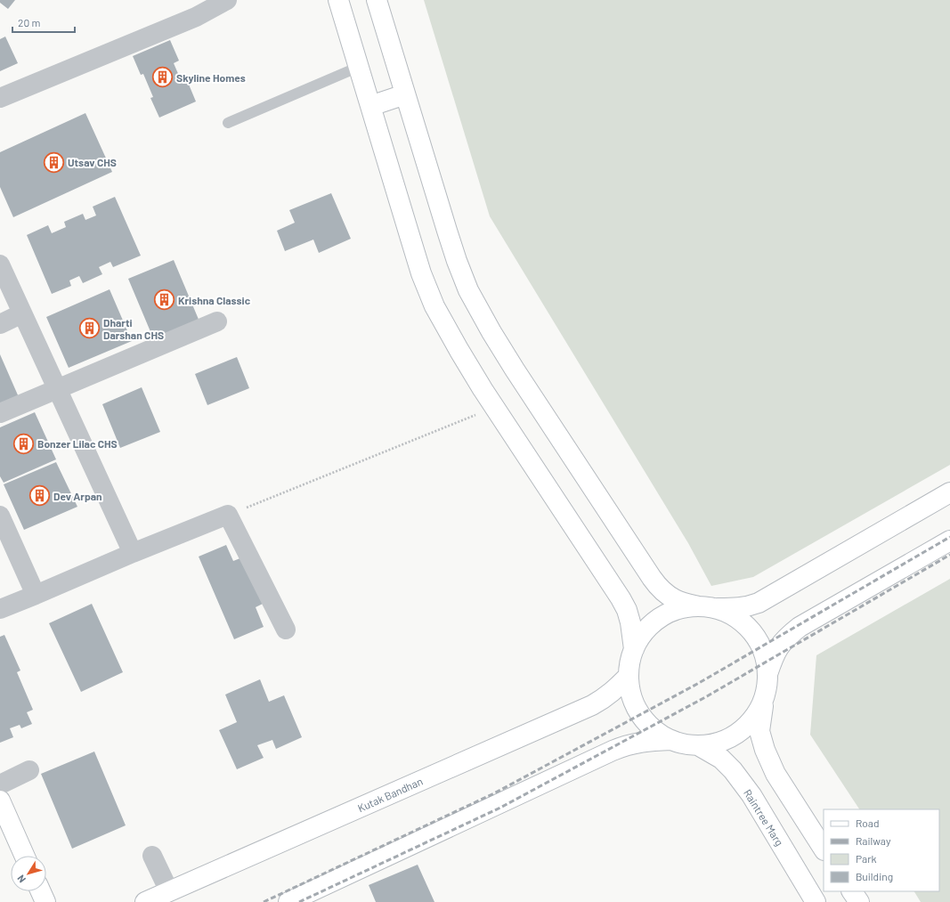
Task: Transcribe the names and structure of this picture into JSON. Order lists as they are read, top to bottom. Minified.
{"streets":{"street":["Kutak Bandhan","Raintree Marg"]},"places":{"building":["Skyline Homes","Utsav CHS","Krishna Classic","Dharti Darshan CHS","Bonzer Lilac CHS","Dev Arpan"]},"legend":["Road","Railway","Park","Building"],"scale_bar":"20 m","north":"bottom left"}
